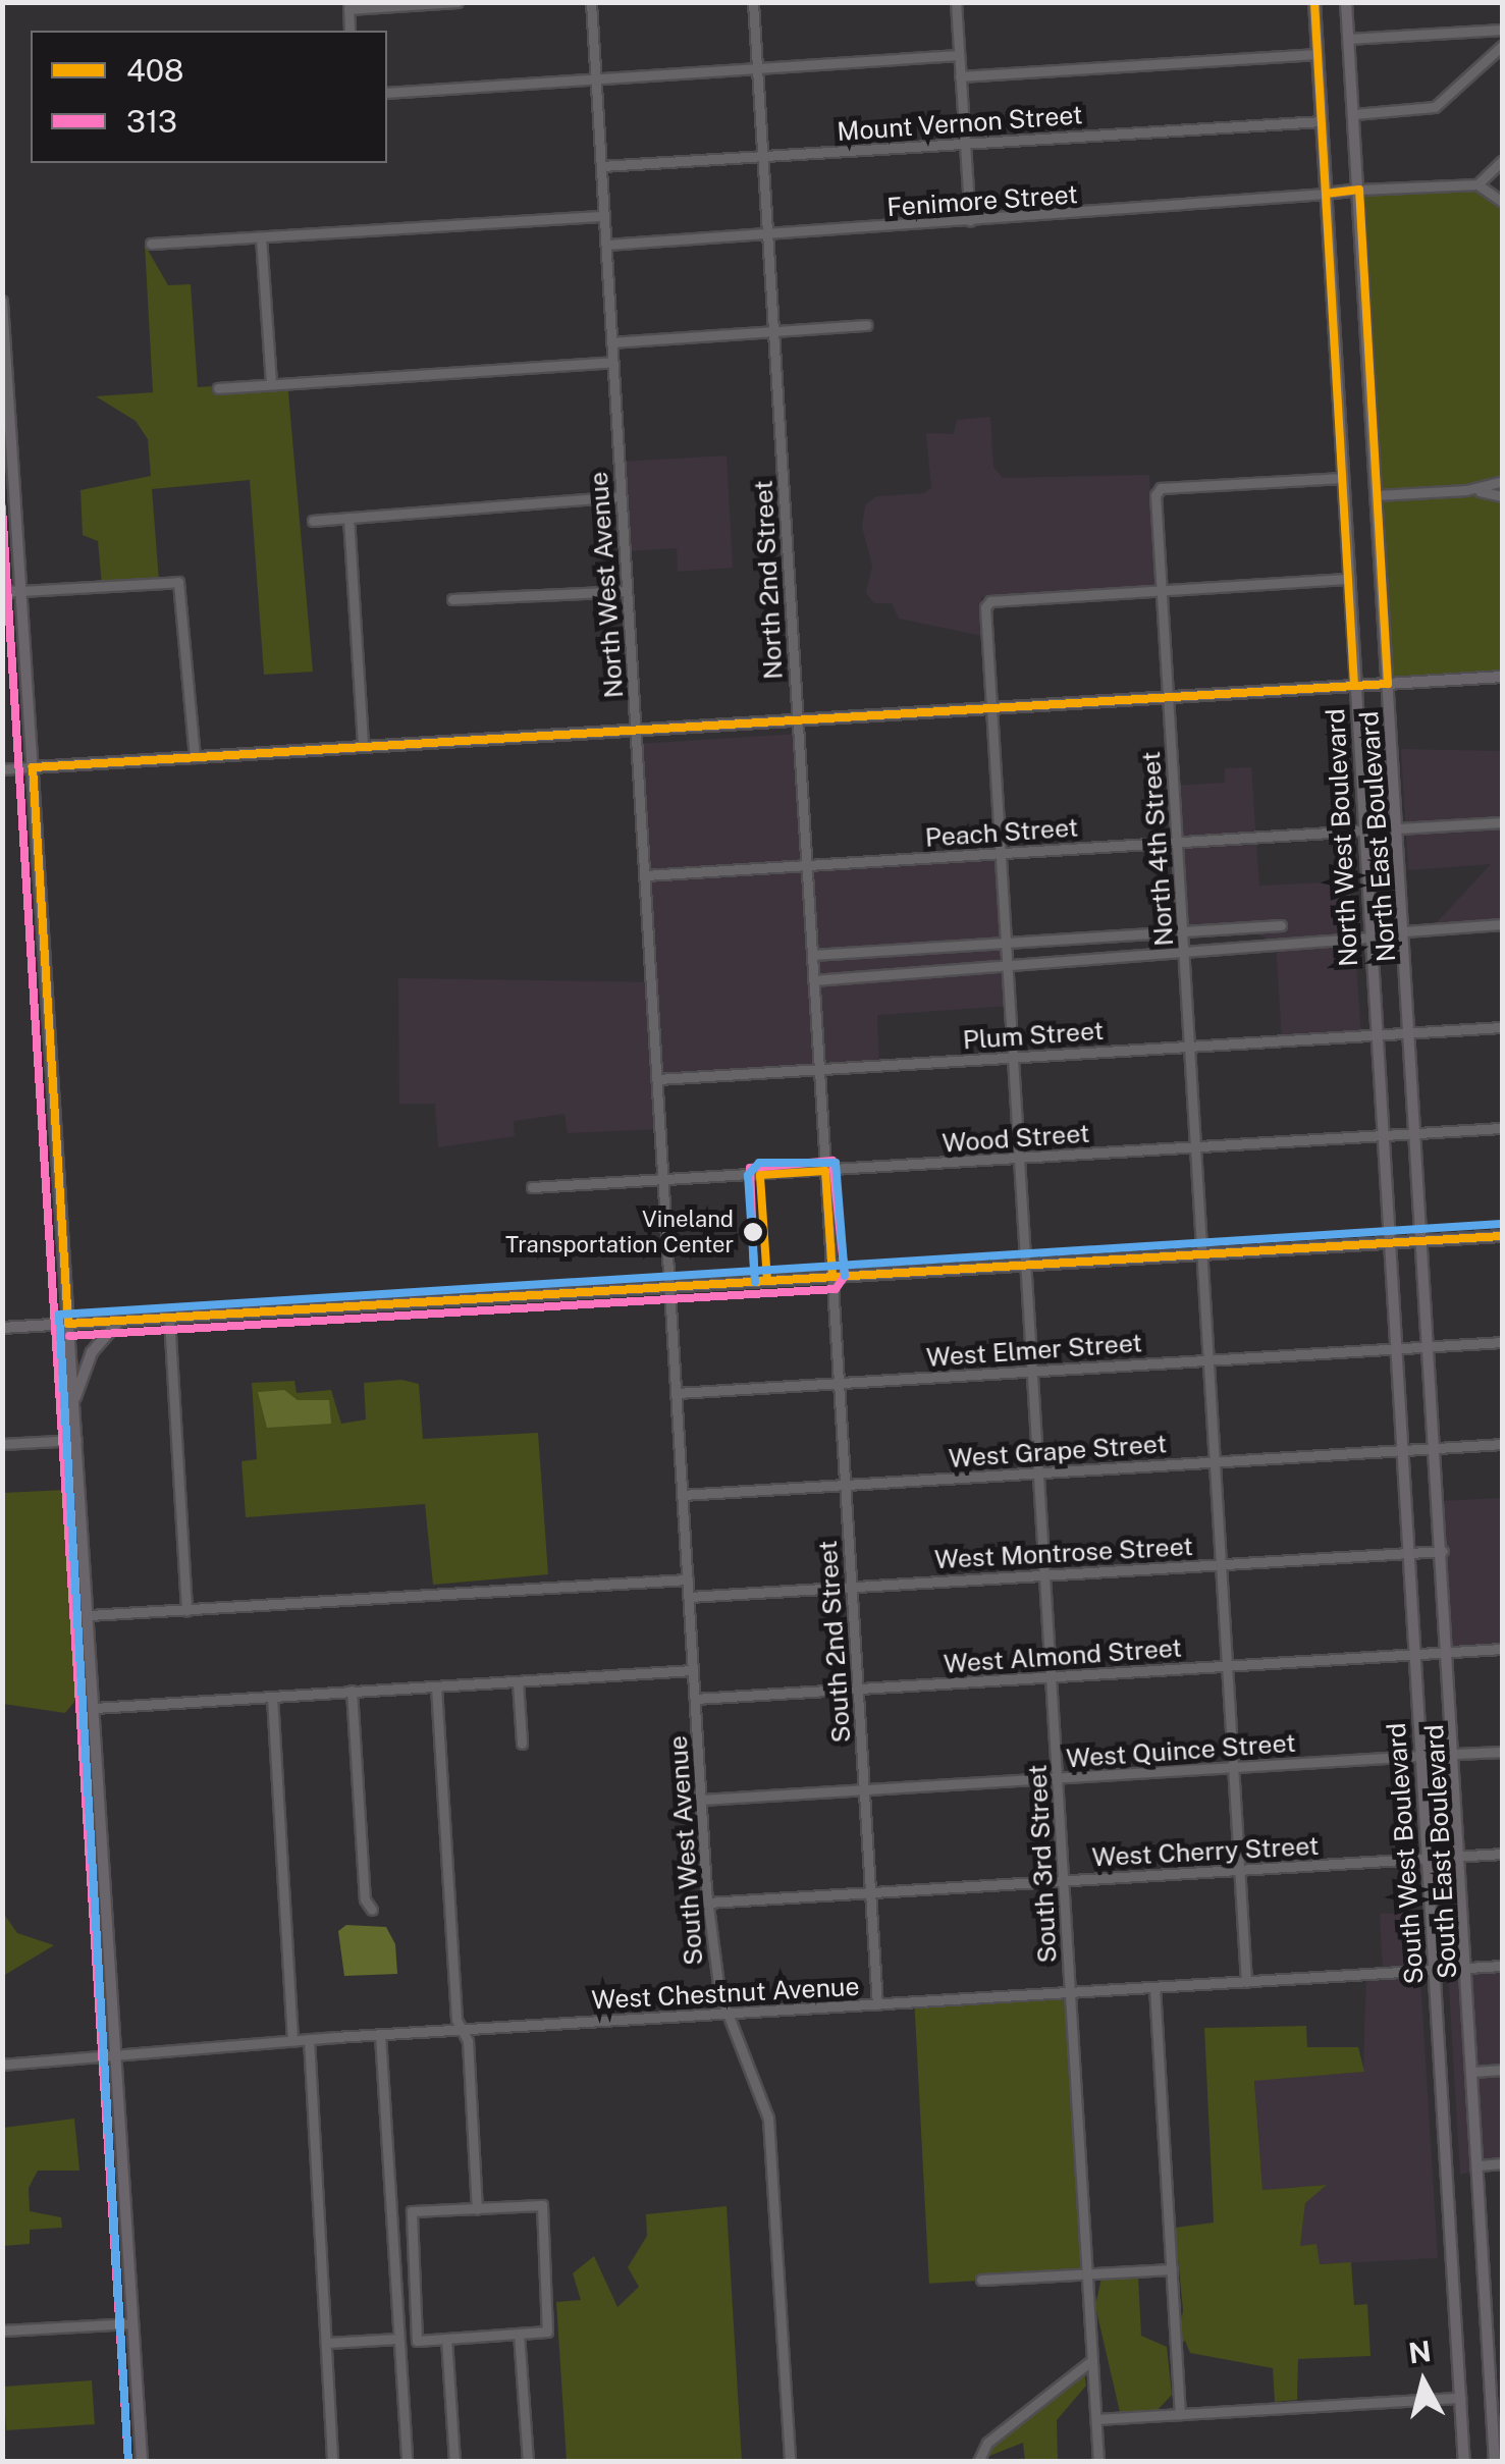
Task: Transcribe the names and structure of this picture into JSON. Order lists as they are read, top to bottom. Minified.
{"streets":{"main road":["Fenimore Street","North East Boulevard","North West Boulevard","South East Boulevard","South West Boulevard"],"street":["Mount Vernon Street","North 2nd Street","North West Avenue","Peach Street","North 4th Street","Plum Street","Wood Street","West Elmer Street","West Grape Street","West Montrose Street","South 2nd Street","West Almond Street","West Quince Street","South West Avenue","West Cherry Street","South 3rd Street","West Chestnut Avenue"]},"crossings":[["Mount Vernon Street","North 2nd Street"],["Mount Vernon Street","North West Avenue"],["Mount Vernon Street","North West Boulevard"],["Fenimore Street","North 2nd Street"],["Fenimore Street","North West Avenue"],["Fenimore Street","North East Boulevard"],["Fenimore Street","North West Boulevard"],["North 2nd Street","Peach Street"],["North 2nd Street","Plum Street"],["North 2nd Street","Wood Street"],["North 2nd Street","South 2nd Street"],["North West Avenue","Peach Street"],["North West Avenue","Plum Street"],["North West Avenue","Wood Street"],["North West Avenue","South West Avenue"],["Peach Street","North West Boulevard"],["Peach Street","North 4th Street"],["Peach Street","South 3rd Street"],["North East Boulevard","Plum Street"],["North East Boulevard","Wood Street"],["North East Boulevard","South East Boulevard"],["North West Boulevard","North 4th Street"],["North West Boulevard","Plum Street"],["North West Boulevard","Wood Street"],["North West Boulevard","South West Boulevard"],["North 4th Street","Plum Street"],["North 4th Street","Wood Street"],["North 4th Street","West Elmer Street"],["North 4th Street","West Grape Street"],["North 4th Street","West Montrose Street"],["North 4th Street","West Almond Street"],["North 4th Street","West Quince Street"],["North 4th Street","West Cherry Street"],["North 4th Street","South 3rd Street"],["North 4th Street","West Chestnut Avenue"],["Plum Street","South 3rd Street"],["Wood Street","South 3rd Street"],["West Elmer Street","South 2nd Street"],["West Elmer Street","South West Avenue"],["West Elmer Street","South East Boulevard"],["West Elmer Street","South West Boulevard"],["West Elmer Street","South 3rd Street"],["West Grape Street","South 2nd Street"],["West Grape Street","South West Avenue"],["West Grape Street","South East Boulevard"],["West Grape Street","South West Boulevard"],["West Grape Street","South 3rd Street"],["West Montrose Street","South 2nd Street"],["West Montrose Street","South West Avenue"],["West Montrose Street","South East Boulevard"],["West Montrose Street","South West Boulevard"],["West Montrose Street","South 3rd Street"],["South 2nd Street","West Almond Street"],["South 2nd Street","West Quince Street"],["South 2nd Street","West Cherry Street"],["South 2nd Street","West Chestnut Avenue"],["West Almond Street","South West Avenue"],["West Almond Street","South East Boulevard"],["West Almond Street","South West Boulevard"],["West Almond Street","South 3rd Street"],["West Quince Street","South West Avenue"],["West Quince Street","South West Boulevard"],["West Quince Street","South 3rd Street"],["South West Avenue","West Cherry Street"],["South West Avenue","West Chestnut Avenue"],["West Cherry Street","South East Boulevard"],["West Cherry Street","South West Boulevard"],["West Cherry Street","South 3rd Street"],["South East Boulevard","West Chestnut Avenue"],["South West Boulevard","West Chestnut Avenue"],["South 3rd Street","West Chestnut Avenue"]],"places":["Vineland Transportation Center"],"lines":["transit line 408","transit line 313"],"legend":["408","313"],"north":"top"}
